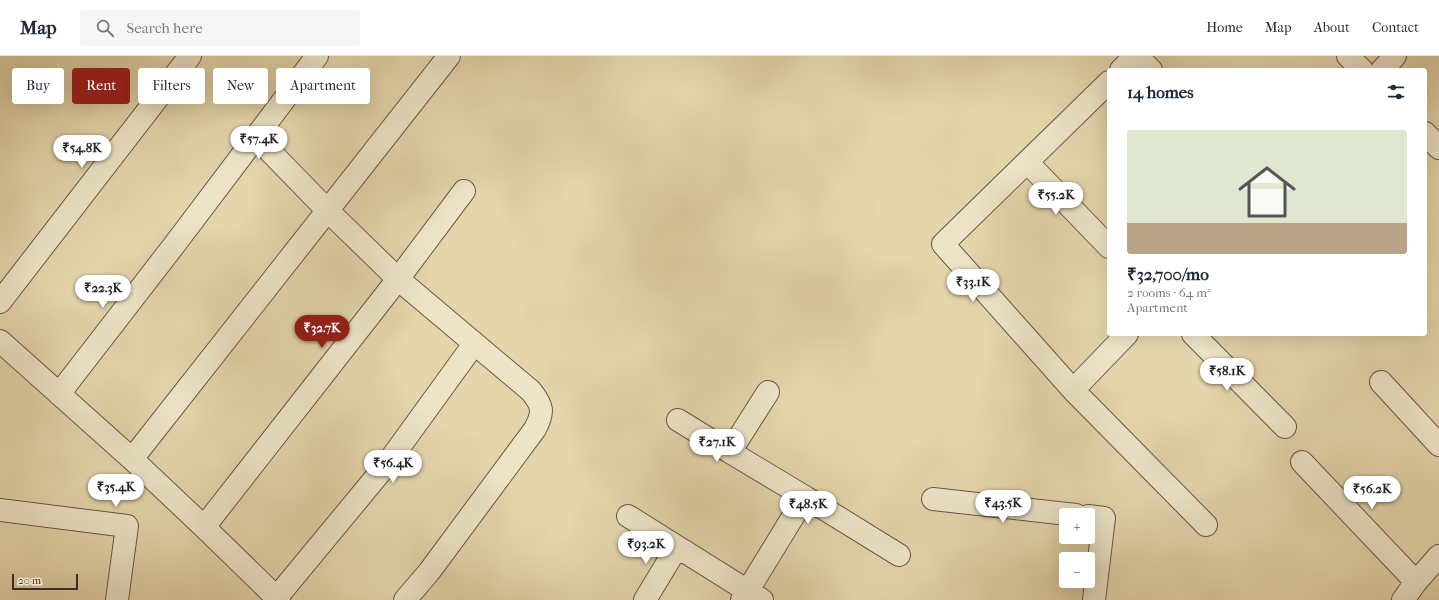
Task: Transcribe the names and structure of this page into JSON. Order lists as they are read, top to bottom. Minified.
{"scale_bar":"20 m","page":{"header":"Map","search":"Search here","nav":["Home","Map","About","Contact"],"chip":["Buy","Rent","Filters","New","Apartment"],"heading":"14 homes","list":[{"name":"₹32,700/mo","note":"2 rooms · 64 m² · Apartment"}],"price":["₹57.4K","₹54.8K","₹55.2K","₹33.1K","₹22.3K","₹32.7K","₹58.1K","₹27.1K","₹56.4K","₹35.4K","₹56.2K","₹43.5K","₹48.5K","₹93.2K"],"map_buttons":["+","−"],"scale":"20 m"}}
